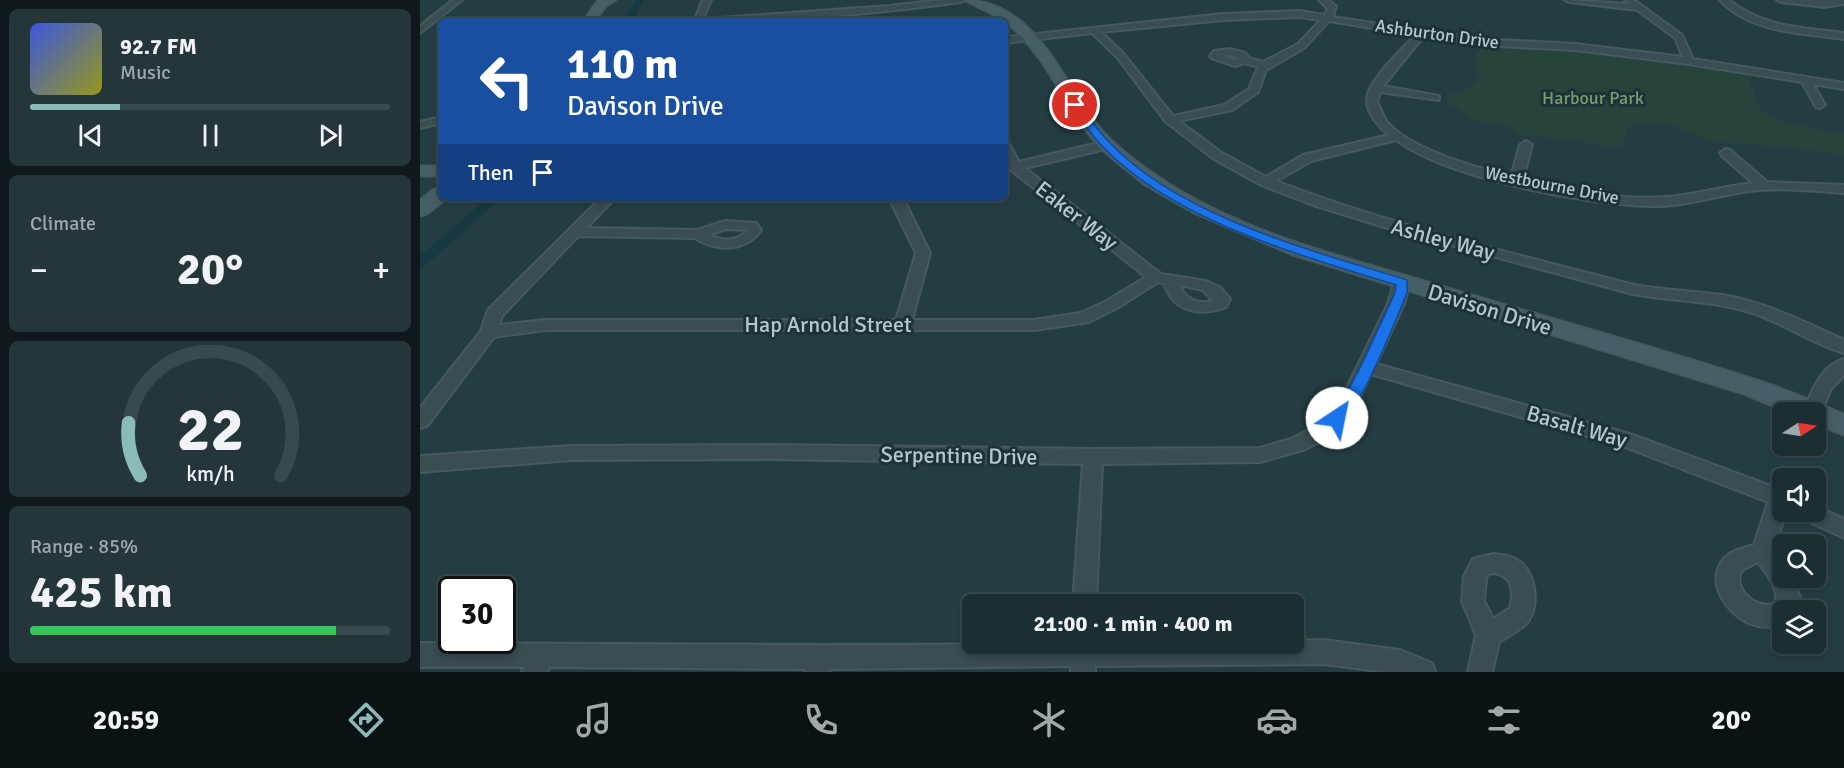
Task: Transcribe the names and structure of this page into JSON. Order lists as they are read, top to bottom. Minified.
{"streets":{"main road":["Davison Drive"],"street":["Ashburton Drive","Westbourne Drive","Eaker Way","Ashley Way","Hap Arnold Street","Basalt Way","Serpentine Drive"]},"crossings":[["Ashburton Drive","Ashley Way"],["Ashburton Drive","Davison Drive"],["Eaker Way","Hap Arnold Street"],["Davison Drive","Serpentine Drive"],["Basalt Way","Serpentine Drive"]],"parks":["Harbour Park"],"north":"right","page":{"turn":["110 m","Davison Drive"],"song":["92.7 FM","Music"],"then":"Then","tile":["Climate",["Range · 85%","425 km"]],"heat":["−","20°","+"],"limit":"30","trip":"21:00 · 1 min · 400 m","tabs":["20:59","20°"],"gauge":["22","km/h"]}}
